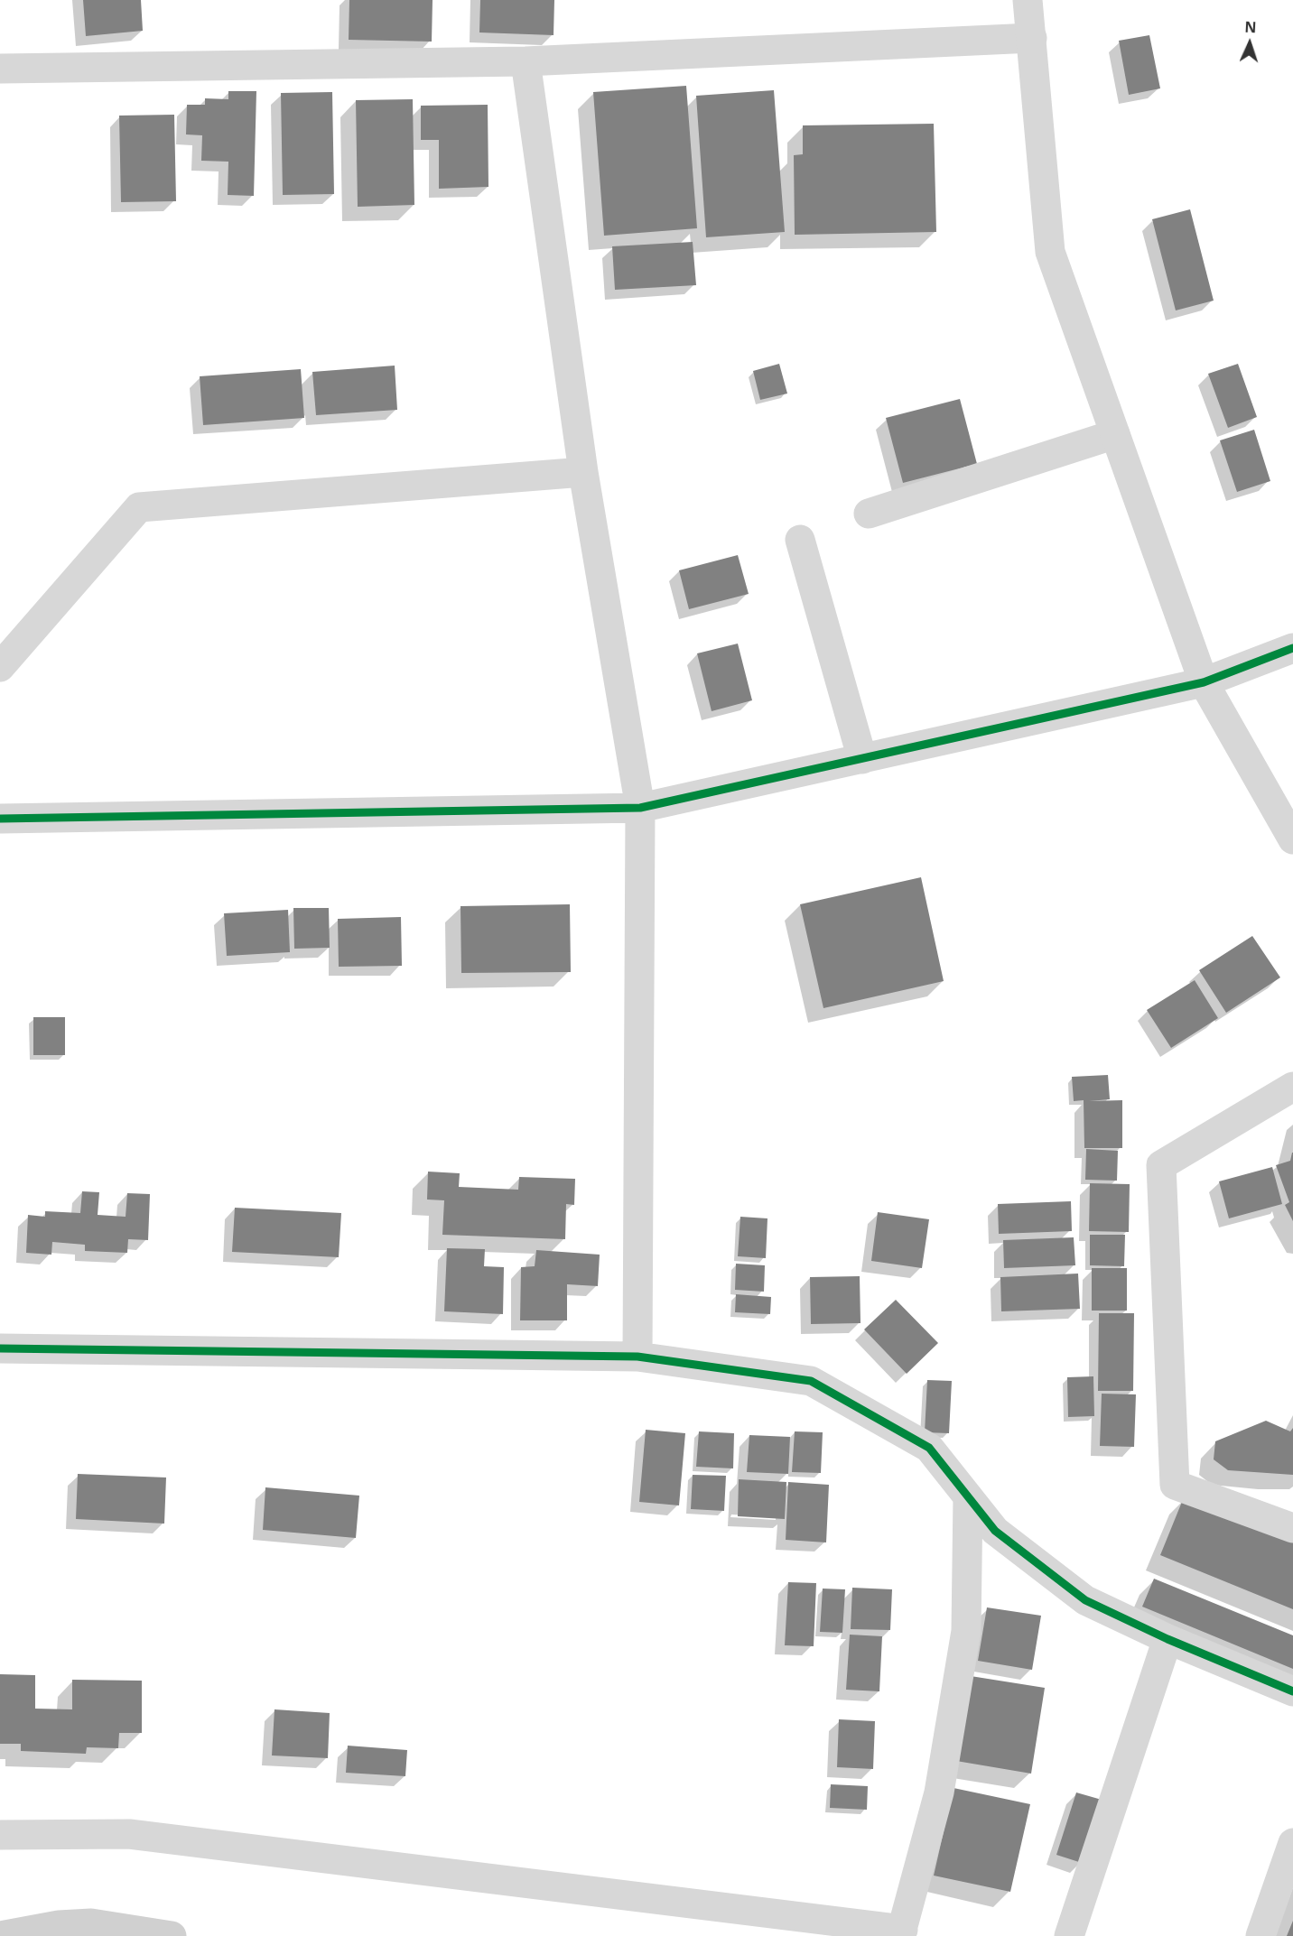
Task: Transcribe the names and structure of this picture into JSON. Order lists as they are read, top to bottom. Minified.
{"north":"top"}
